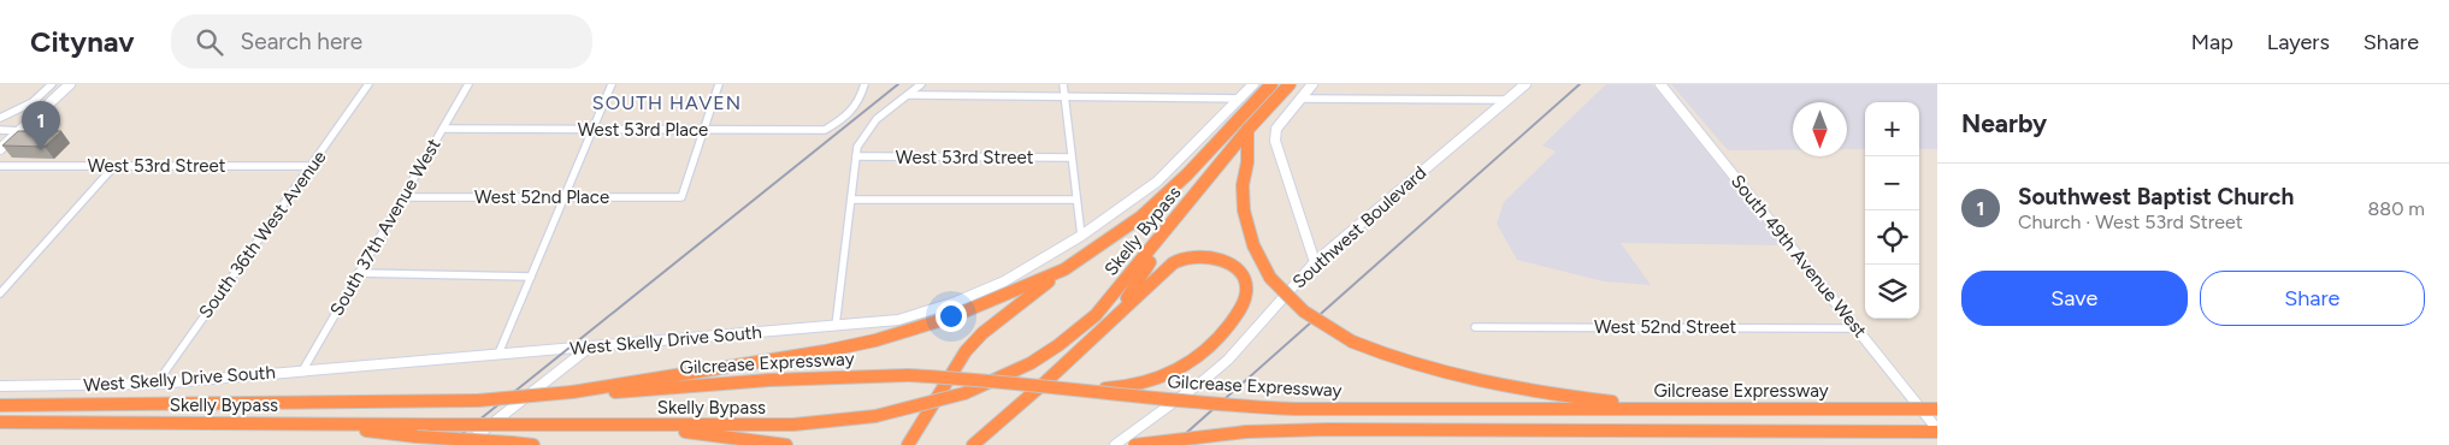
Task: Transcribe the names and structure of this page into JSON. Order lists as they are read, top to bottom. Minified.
{"streets":{"highway":["Skelly Bypass","Gilcrease Expressway"],"street":["West 53rd Place","West 53rd Street","West 52nd Place","South 37th Avenue West","Southwest Boulevard","South 36th West Avenue","South 49th Avenue West","West 52nd Street","West Skelly Drive South"]},"crossings":[["West 53rd Place","West 52nd Place"],["West 53rd Place","South 37th Avenue West"],["West 53rd Street","South 36th West Avenue"],["West 52nd Place","South 37th Avenue West"],["South 37th Avenue West","West Skelly Drive South"],["Skelly Bypass","Gilcrease Expressway"],["South 36th West Avenue","West Skelly Drive South"],["South 49th Avenue West","West 52nd Street"]],"districts":["SOUTH HAVEN"],"north":"bottom","page":{"header":"Citynav","search":"Search here","nav":["Map","Layers","Share"],"heading":"Nearby","pins":"1","map_buttons":["+","−"],"list":[{"mark":"1","name":"Southwest Baptist Church","note":"Church · West 53rd Street","value":"880 m"}],"buttons":["Save","Share"]}}
